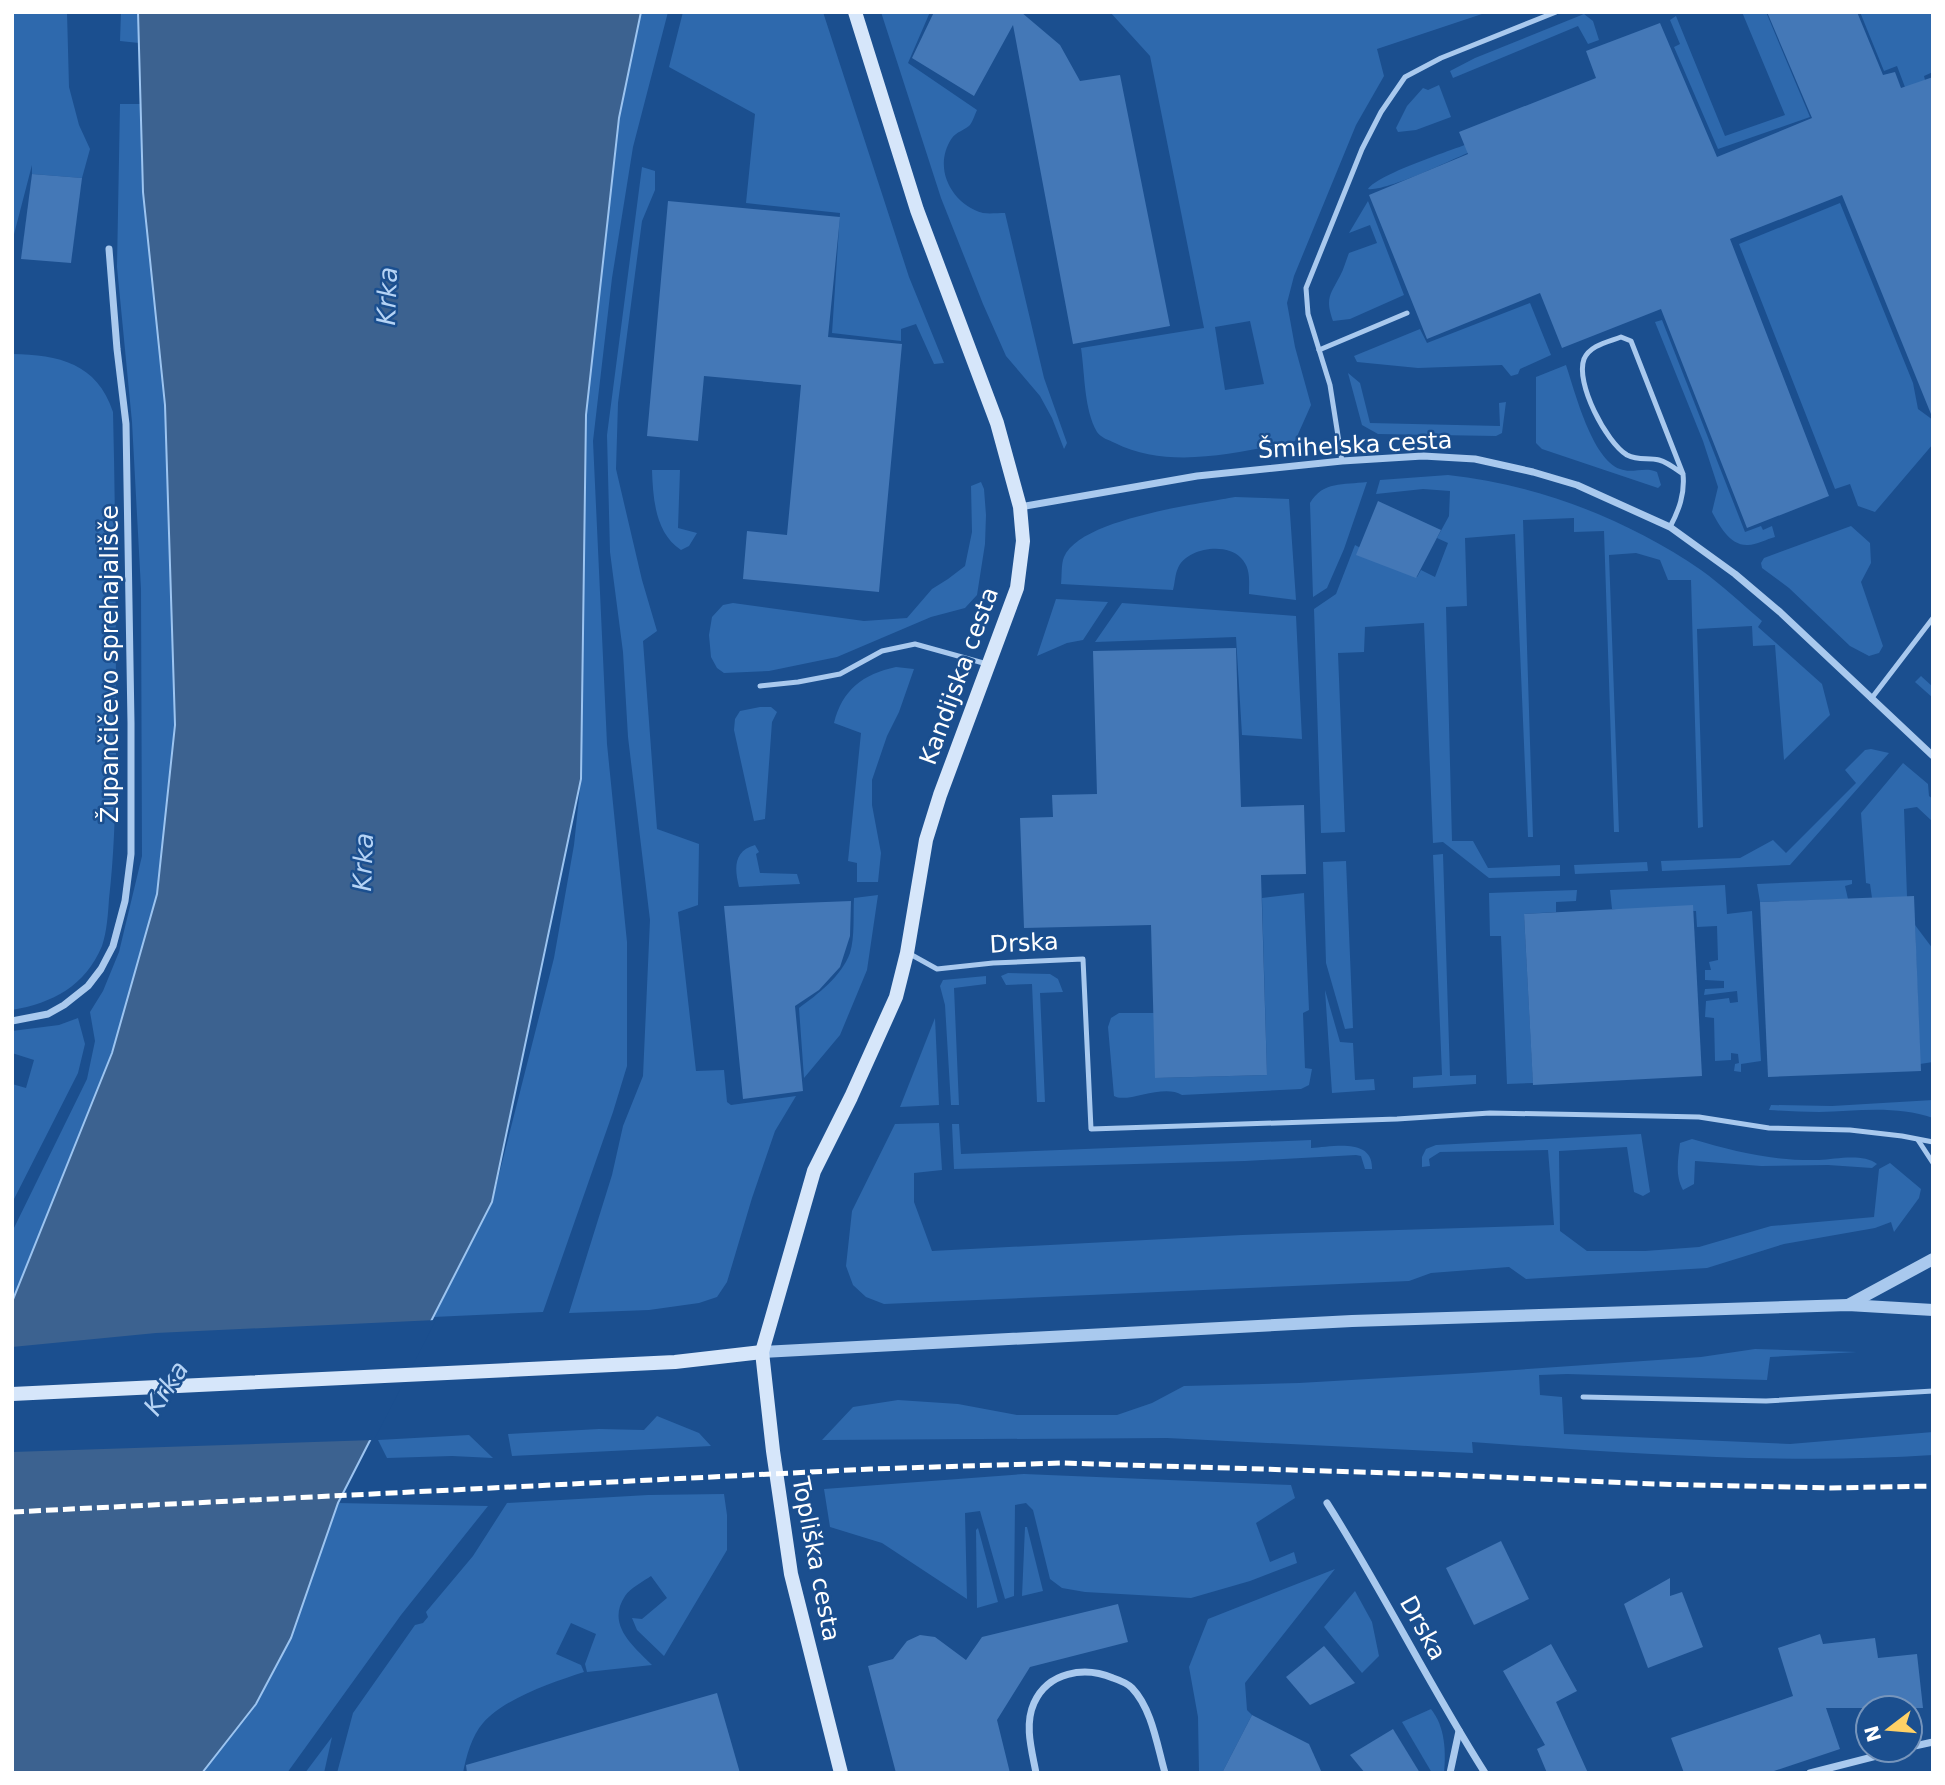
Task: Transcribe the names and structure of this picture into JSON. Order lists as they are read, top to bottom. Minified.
{"streets":{"main road":["Kandijska cesta","Topliška cesta"],"street":["Šmihelska cesta","Župančičevo sprehajališče","Drska"]},"crossings":[["Šmihelska cesta","Kandijska cesta"],["Kandijska cesta","Drska"],["Kandijska cesta","Topliška cesta"]],"water":["Krka"],"north":"left"}
